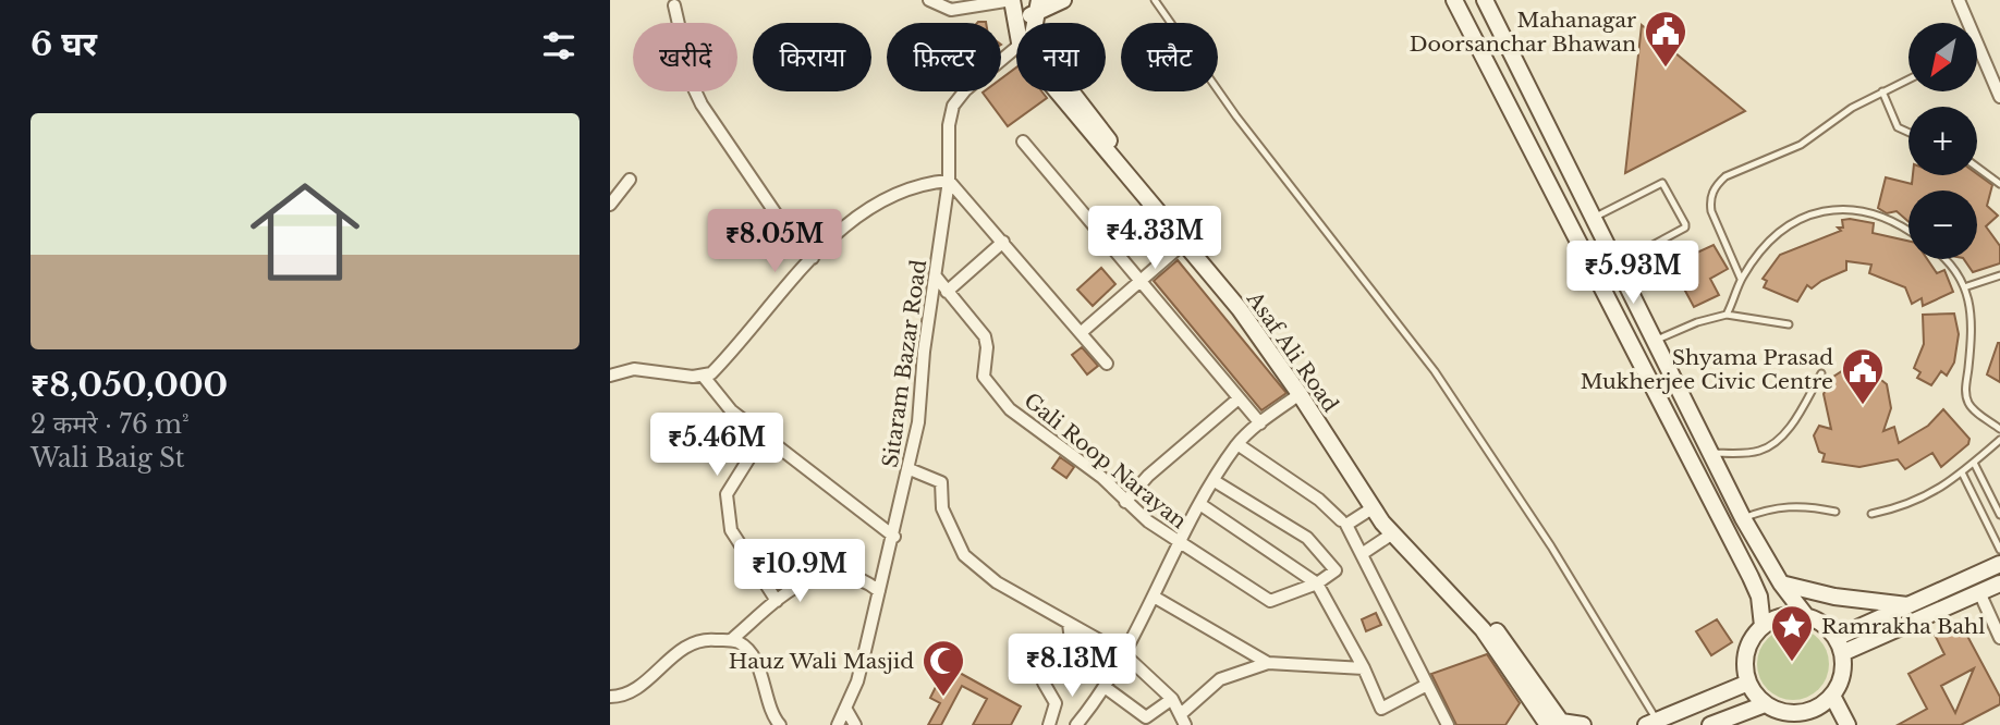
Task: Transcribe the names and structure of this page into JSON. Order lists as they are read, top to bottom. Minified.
{"streets":{"main road":["Asaf Ali Road"],"street":["Sitaram Bazar Road","Gali Roop Narayan"]},"crossings":[["Sitaram Bazar Road","Gali Roop Narayan"]],"places":{"public building":["Mahanagar Doorsanchar Bhawan","Shyama Prasad Mukherjee Civic Centre"],"place":["Ramrakha Bahl"],"mosque":["Hauz Wali Masjid"]},"north":"bottom left","page":{"heading":"6 घर","map_buttons":["+","−"],"chip":["खरीदें","किराया","फ़िल्टर","नया","फ़्लैट"],"list":[{"name":"₹8,050,000","note":"2 कमरे · 76 m² · Wali Baig St"}],"price":["₹4.33M","₹8.05M","₹5.93M","₹5.46M","₹10.9M","₹8.13M"]}}
